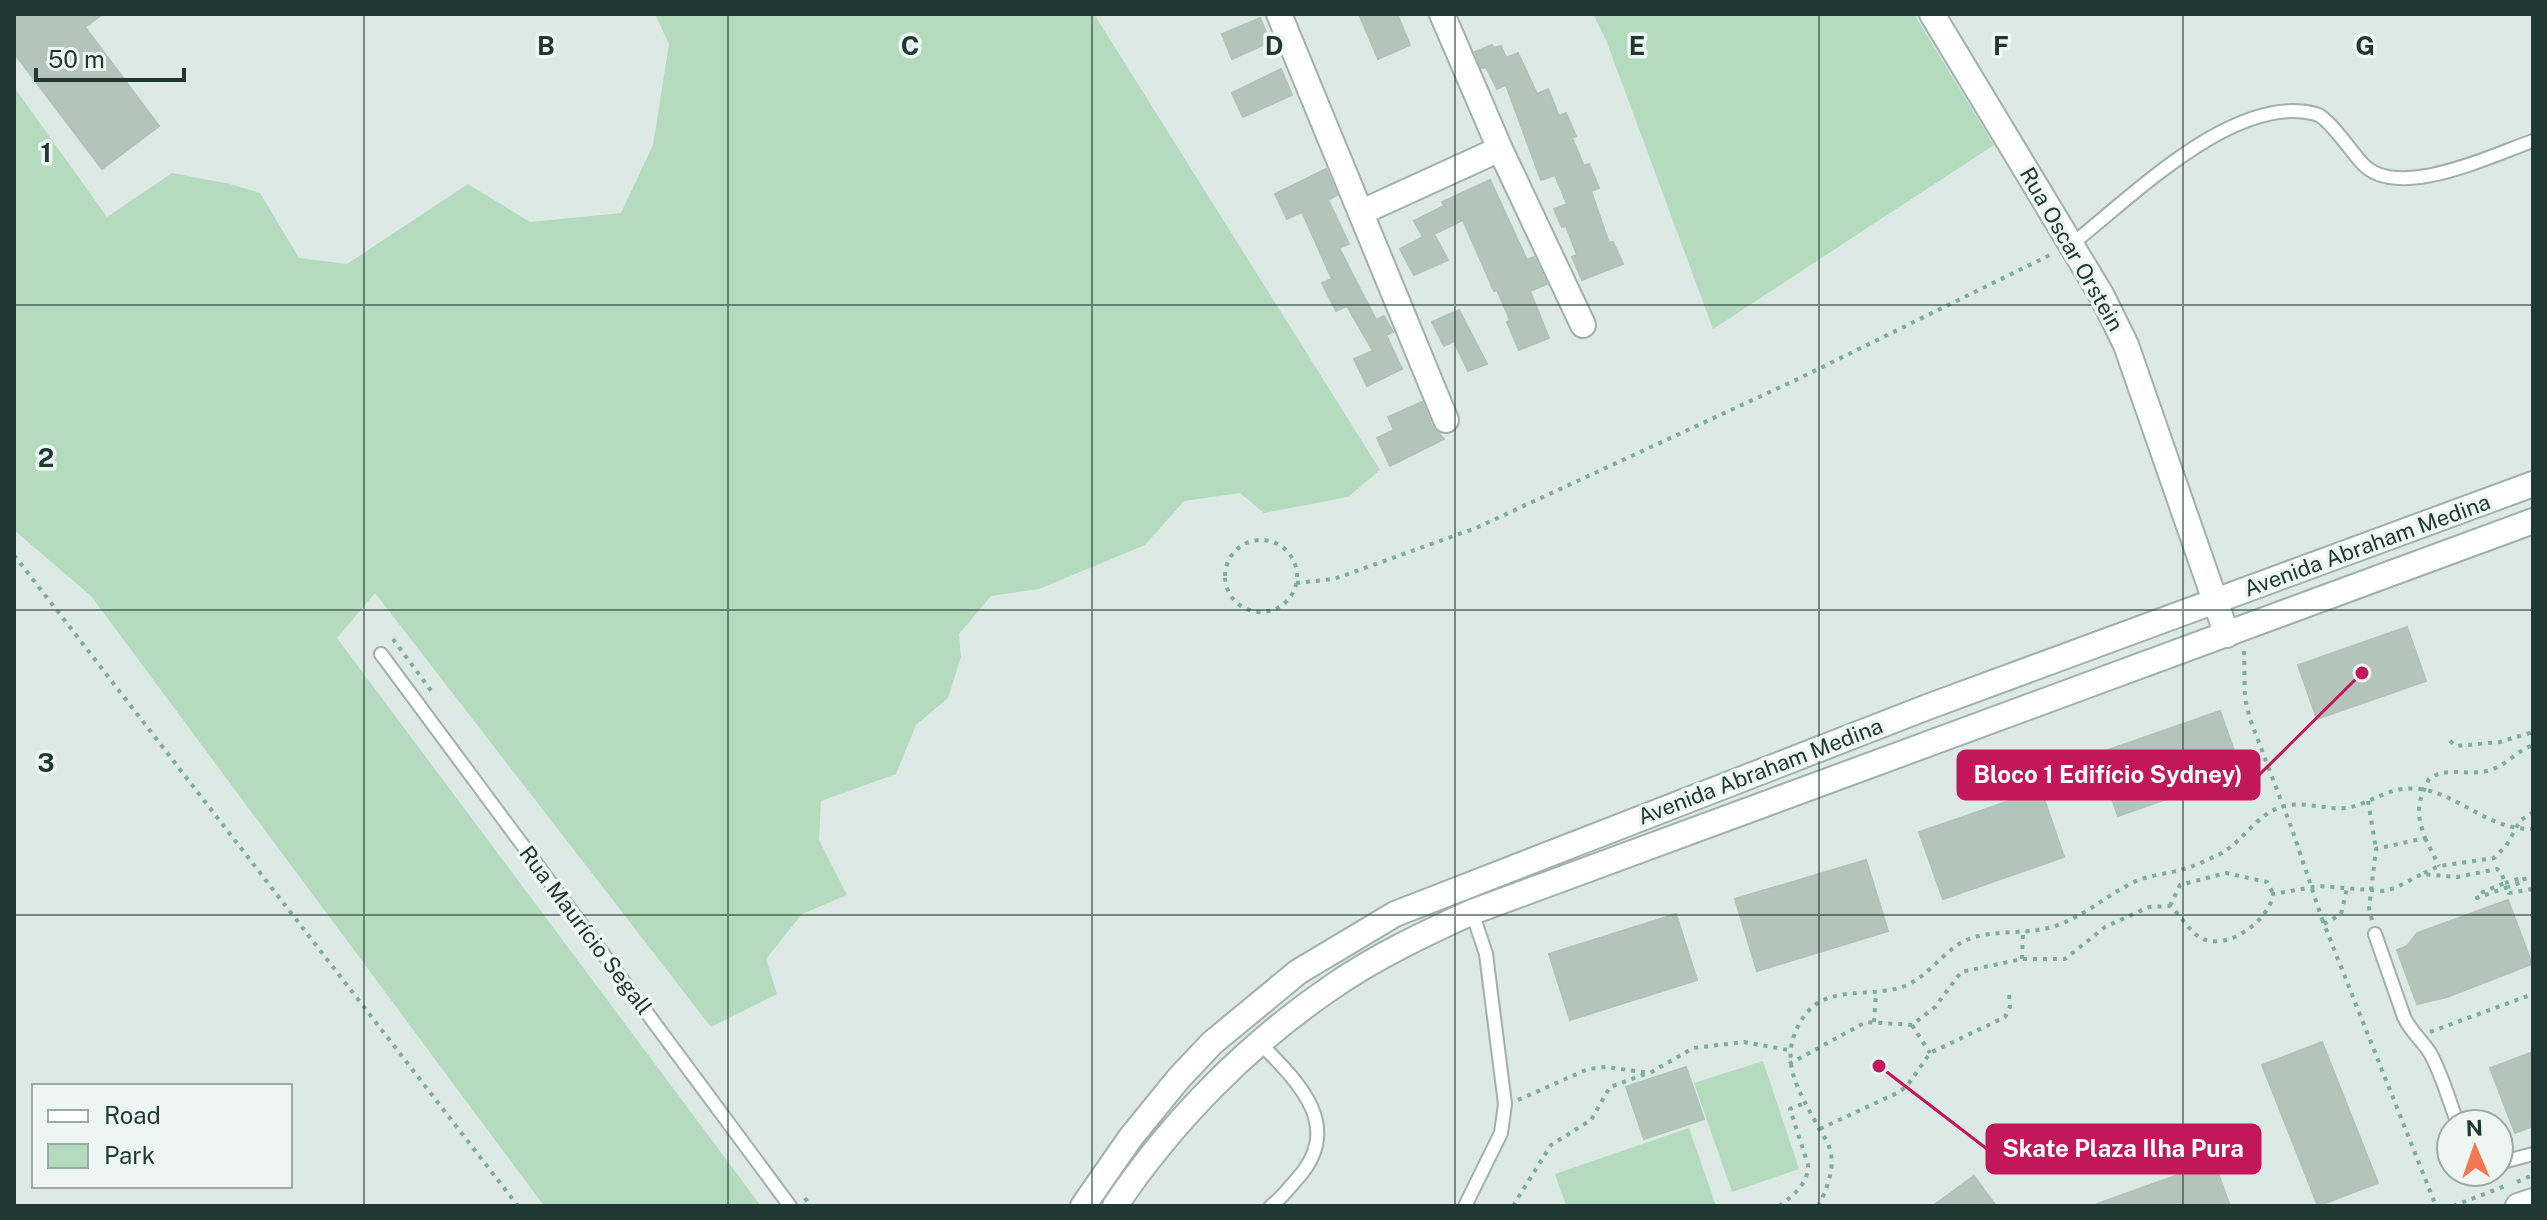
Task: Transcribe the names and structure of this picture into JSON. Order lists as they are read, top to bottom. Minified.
{"streets":{"street":["Rua Oscar Orstein","Avenida Abraham Medina"],"lane":["Rua Maurício Segall"]},"crossings":[["Rua Oscar Orstein","Avenida Abraham Medina"]],"places":["Bloco 1 Edifício Sydney)","Skate Plaza Ilha Pura"],"legend":["Road","Park"],"scale_bar":"50 m","north":"top","grid":{"columns":["B","C","D","E","F","G"],"rows":["1","2","3"]}}
